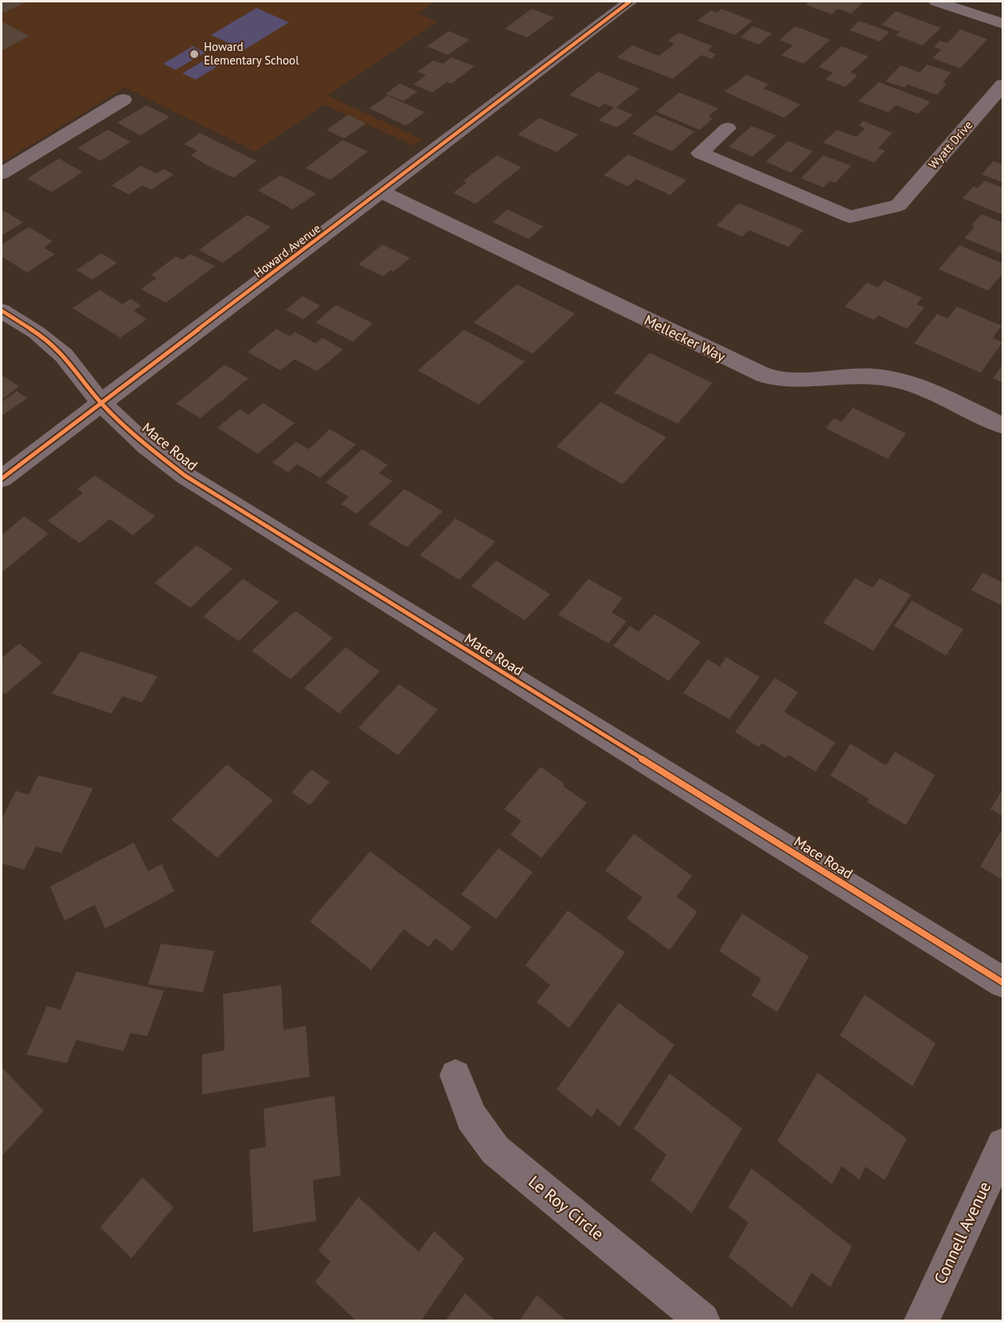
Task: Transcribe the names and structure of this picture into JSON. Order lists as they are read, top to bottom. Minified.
{"streets":{"street":["Wyatt Drive","Howard Avenue","Mellecker Way","Mace Road","Le Roy Circle","Connell Avenue"]},"crossings":[["Howard Avenue","Mellecker Way"],["Howard Avenue","Mace Road"]],"places":["Howard Elementary School"]}
